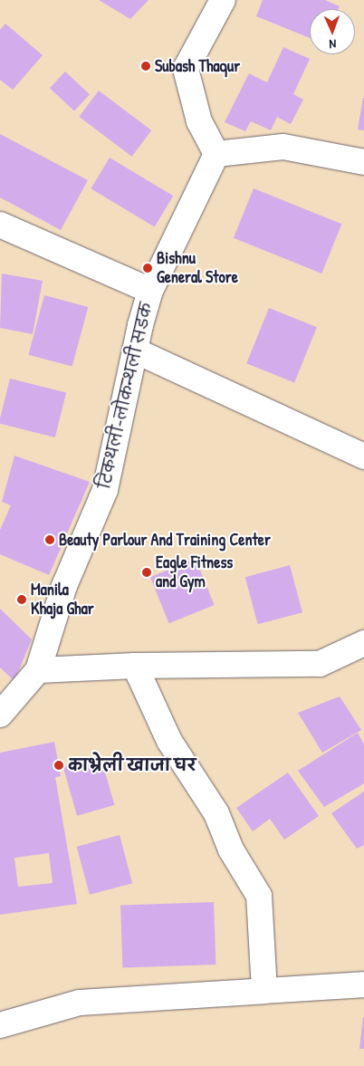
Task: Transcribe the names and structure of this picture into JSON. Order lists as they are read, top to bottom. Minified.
{"streets":{"street":["टिकथली-लोकन्थली सडक"]},"places":["Subash Thaqur","Bishnu General Store","Beauty Parlour And Training Center","Eagle Fitness and Gym","Manila Khaja Ghar","काभ्रेली खाजा घर"],"north":"bottom"}
